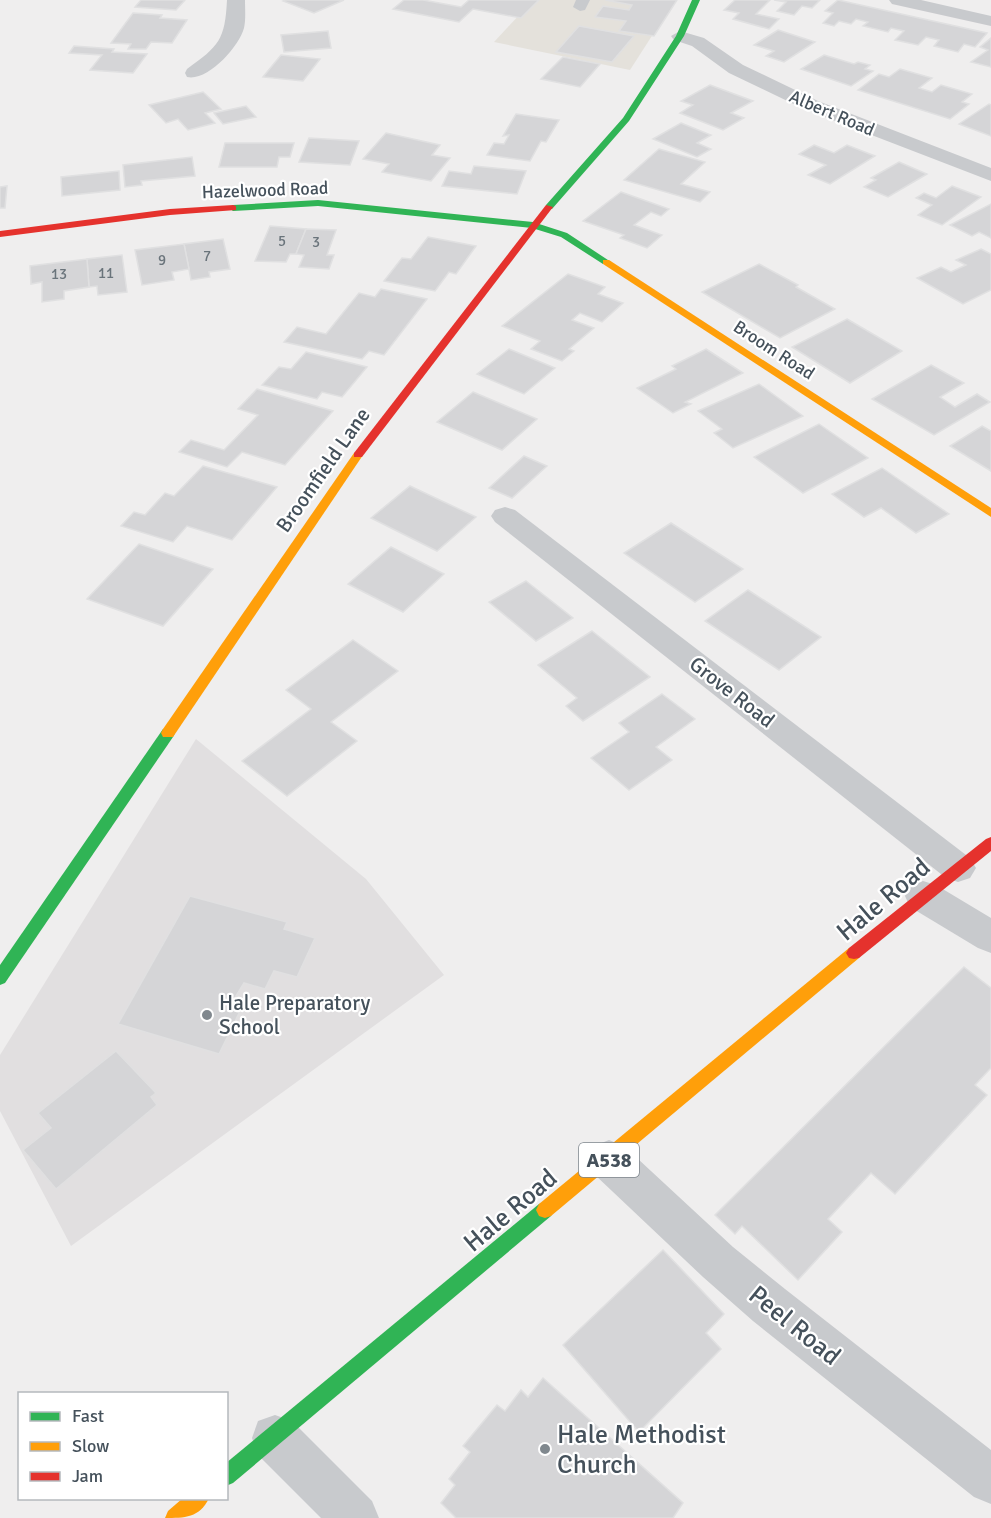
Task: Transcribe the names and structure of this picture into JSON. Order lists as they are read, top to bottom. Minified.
{"streets":{"main road":["Hazelwood Road","Broom Road","Broomfield Lane","Hale Road","A538"],"street":["Albert Road","Grove Road","Peel Road"]},"crossings":[["Albert Road","Broomfield Lane"],["Hazelwood Road","Broom Road"],["Hazelwood Road","Broomfield Lane"],["Broom Road","Broomfield Lane"],["Grove Road","Hale Road"],["Hale Road","Peel Road"]],"places":["Hale Preparatory School","Hale Methodist Church"],"house_numbers":["5","3","7","9","11","13"],"legend":["Fast","Slow","Jam"]}
